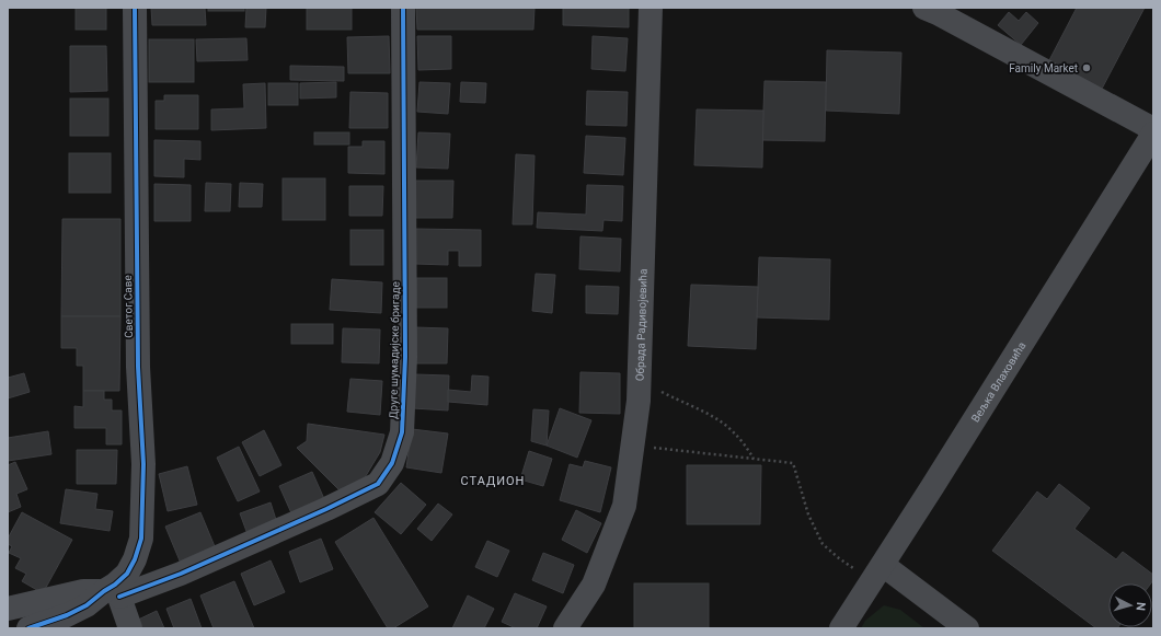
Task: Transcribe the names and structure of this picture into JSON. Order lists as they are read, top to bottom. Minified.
{"streets":{"street":["Светог Саве","Обрада Радивојевића","Друге шумадијске бригаде","Вељка Влаховића"]},"crossings":[["Светог Саве","Друге шумадијске бригаде"]],"districts":["СТАДИОН"],"places":["Family Market"],"north":"right"}
